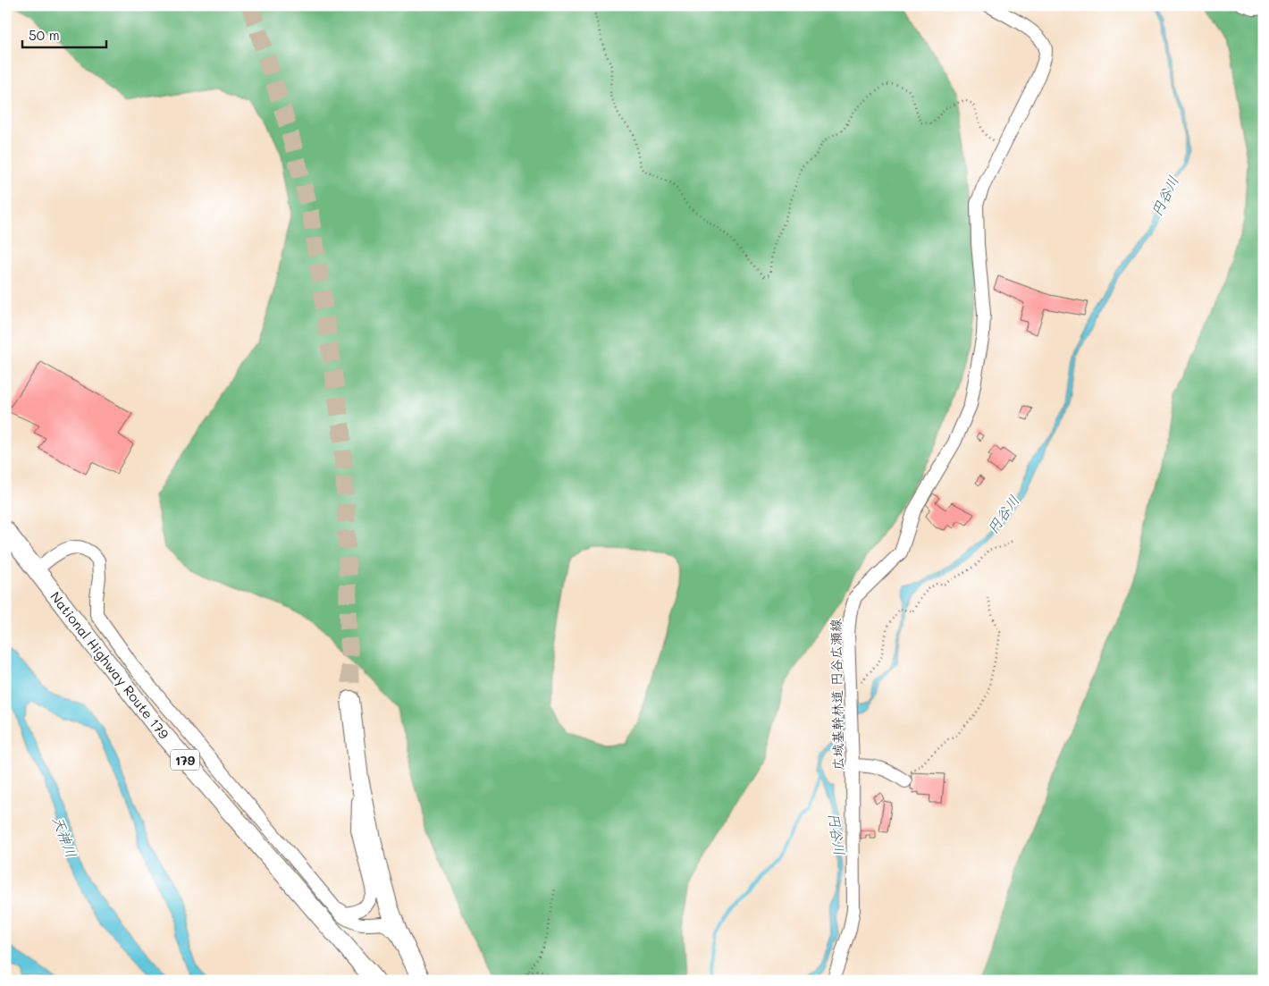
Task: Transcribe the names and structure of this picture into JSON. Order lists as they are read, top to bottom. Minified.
{"streets":{"highway":["National Highway Route 179","179"],"street":["広域基幹林道 円谷広瀬線"]},"water":["円谷川","天神川"],"scale_bar":"50 m"}
